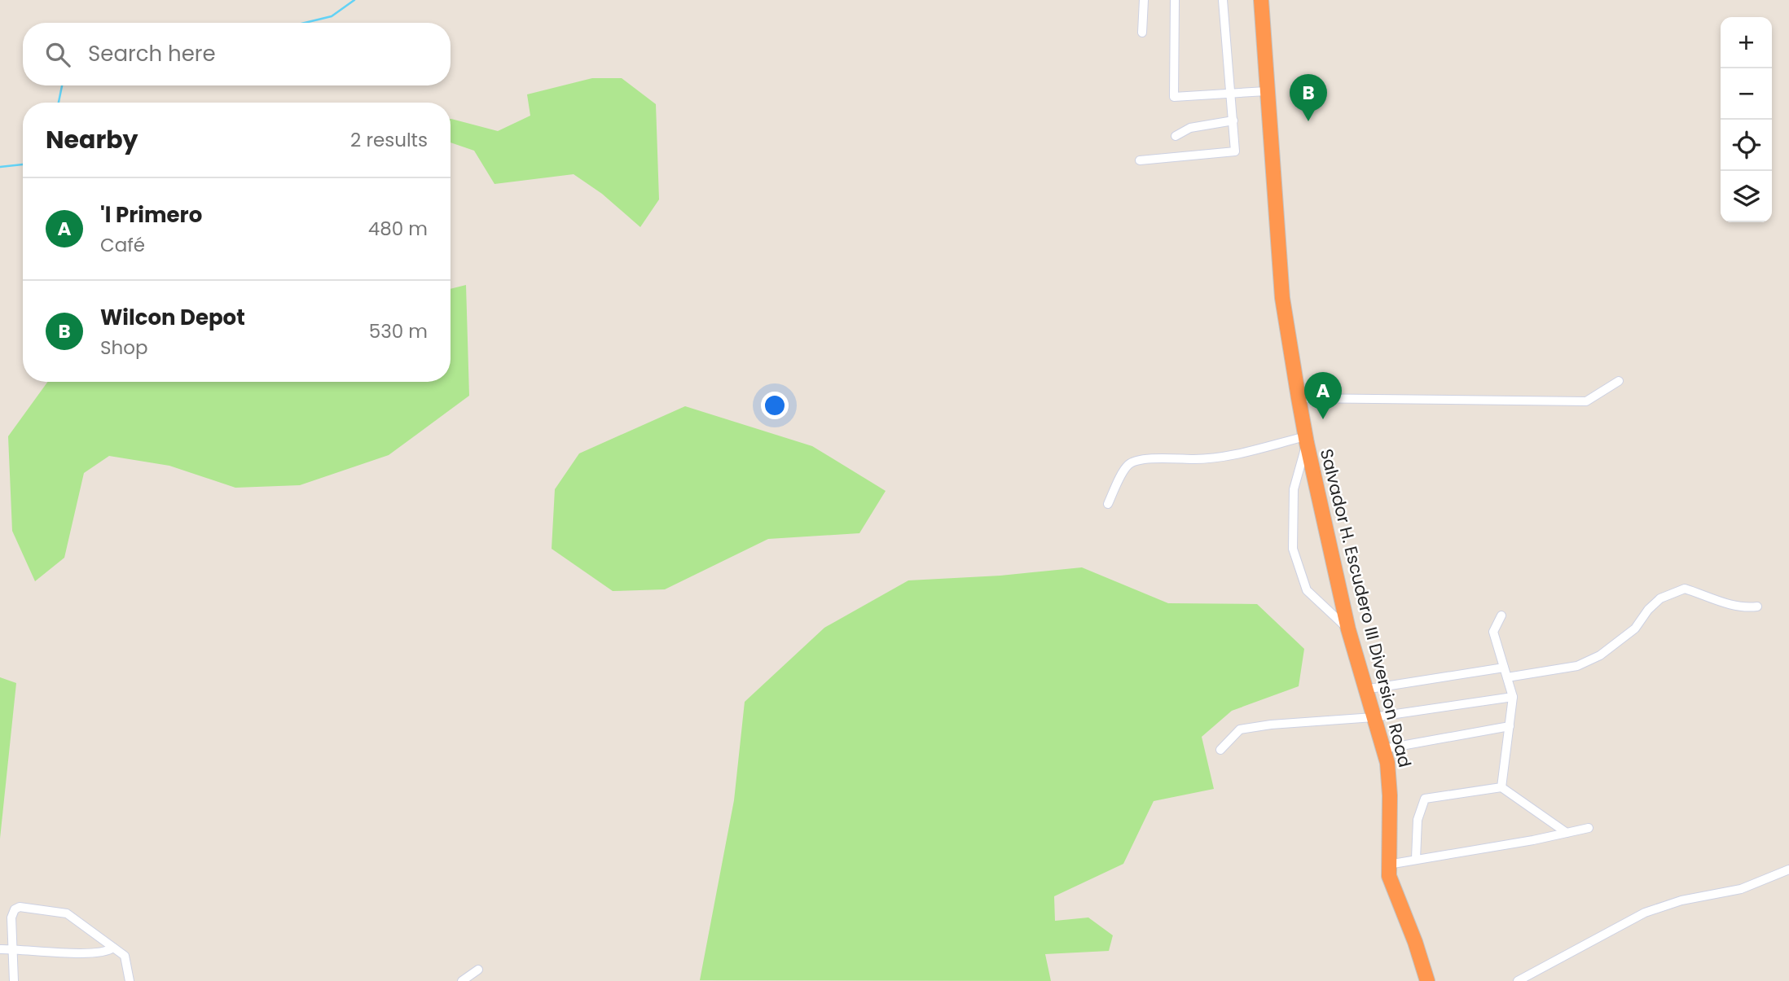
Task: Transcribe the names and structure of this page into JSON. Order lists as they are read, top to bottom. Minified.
{"streets":{"highway":["Salvador H. Escudero III Diversion Road"]},"page":{"map_buttons":["+","−"],"search":"Search here","pins":["B","A"],"heading":["Nearby","2 results"],"list":[{"mark":"A","name":"'l Primero","note":"Café","value":"480 m"},{"mark":"B","name":"Wilcon Depot","note":"Shop","value":"530 m"}]}}
